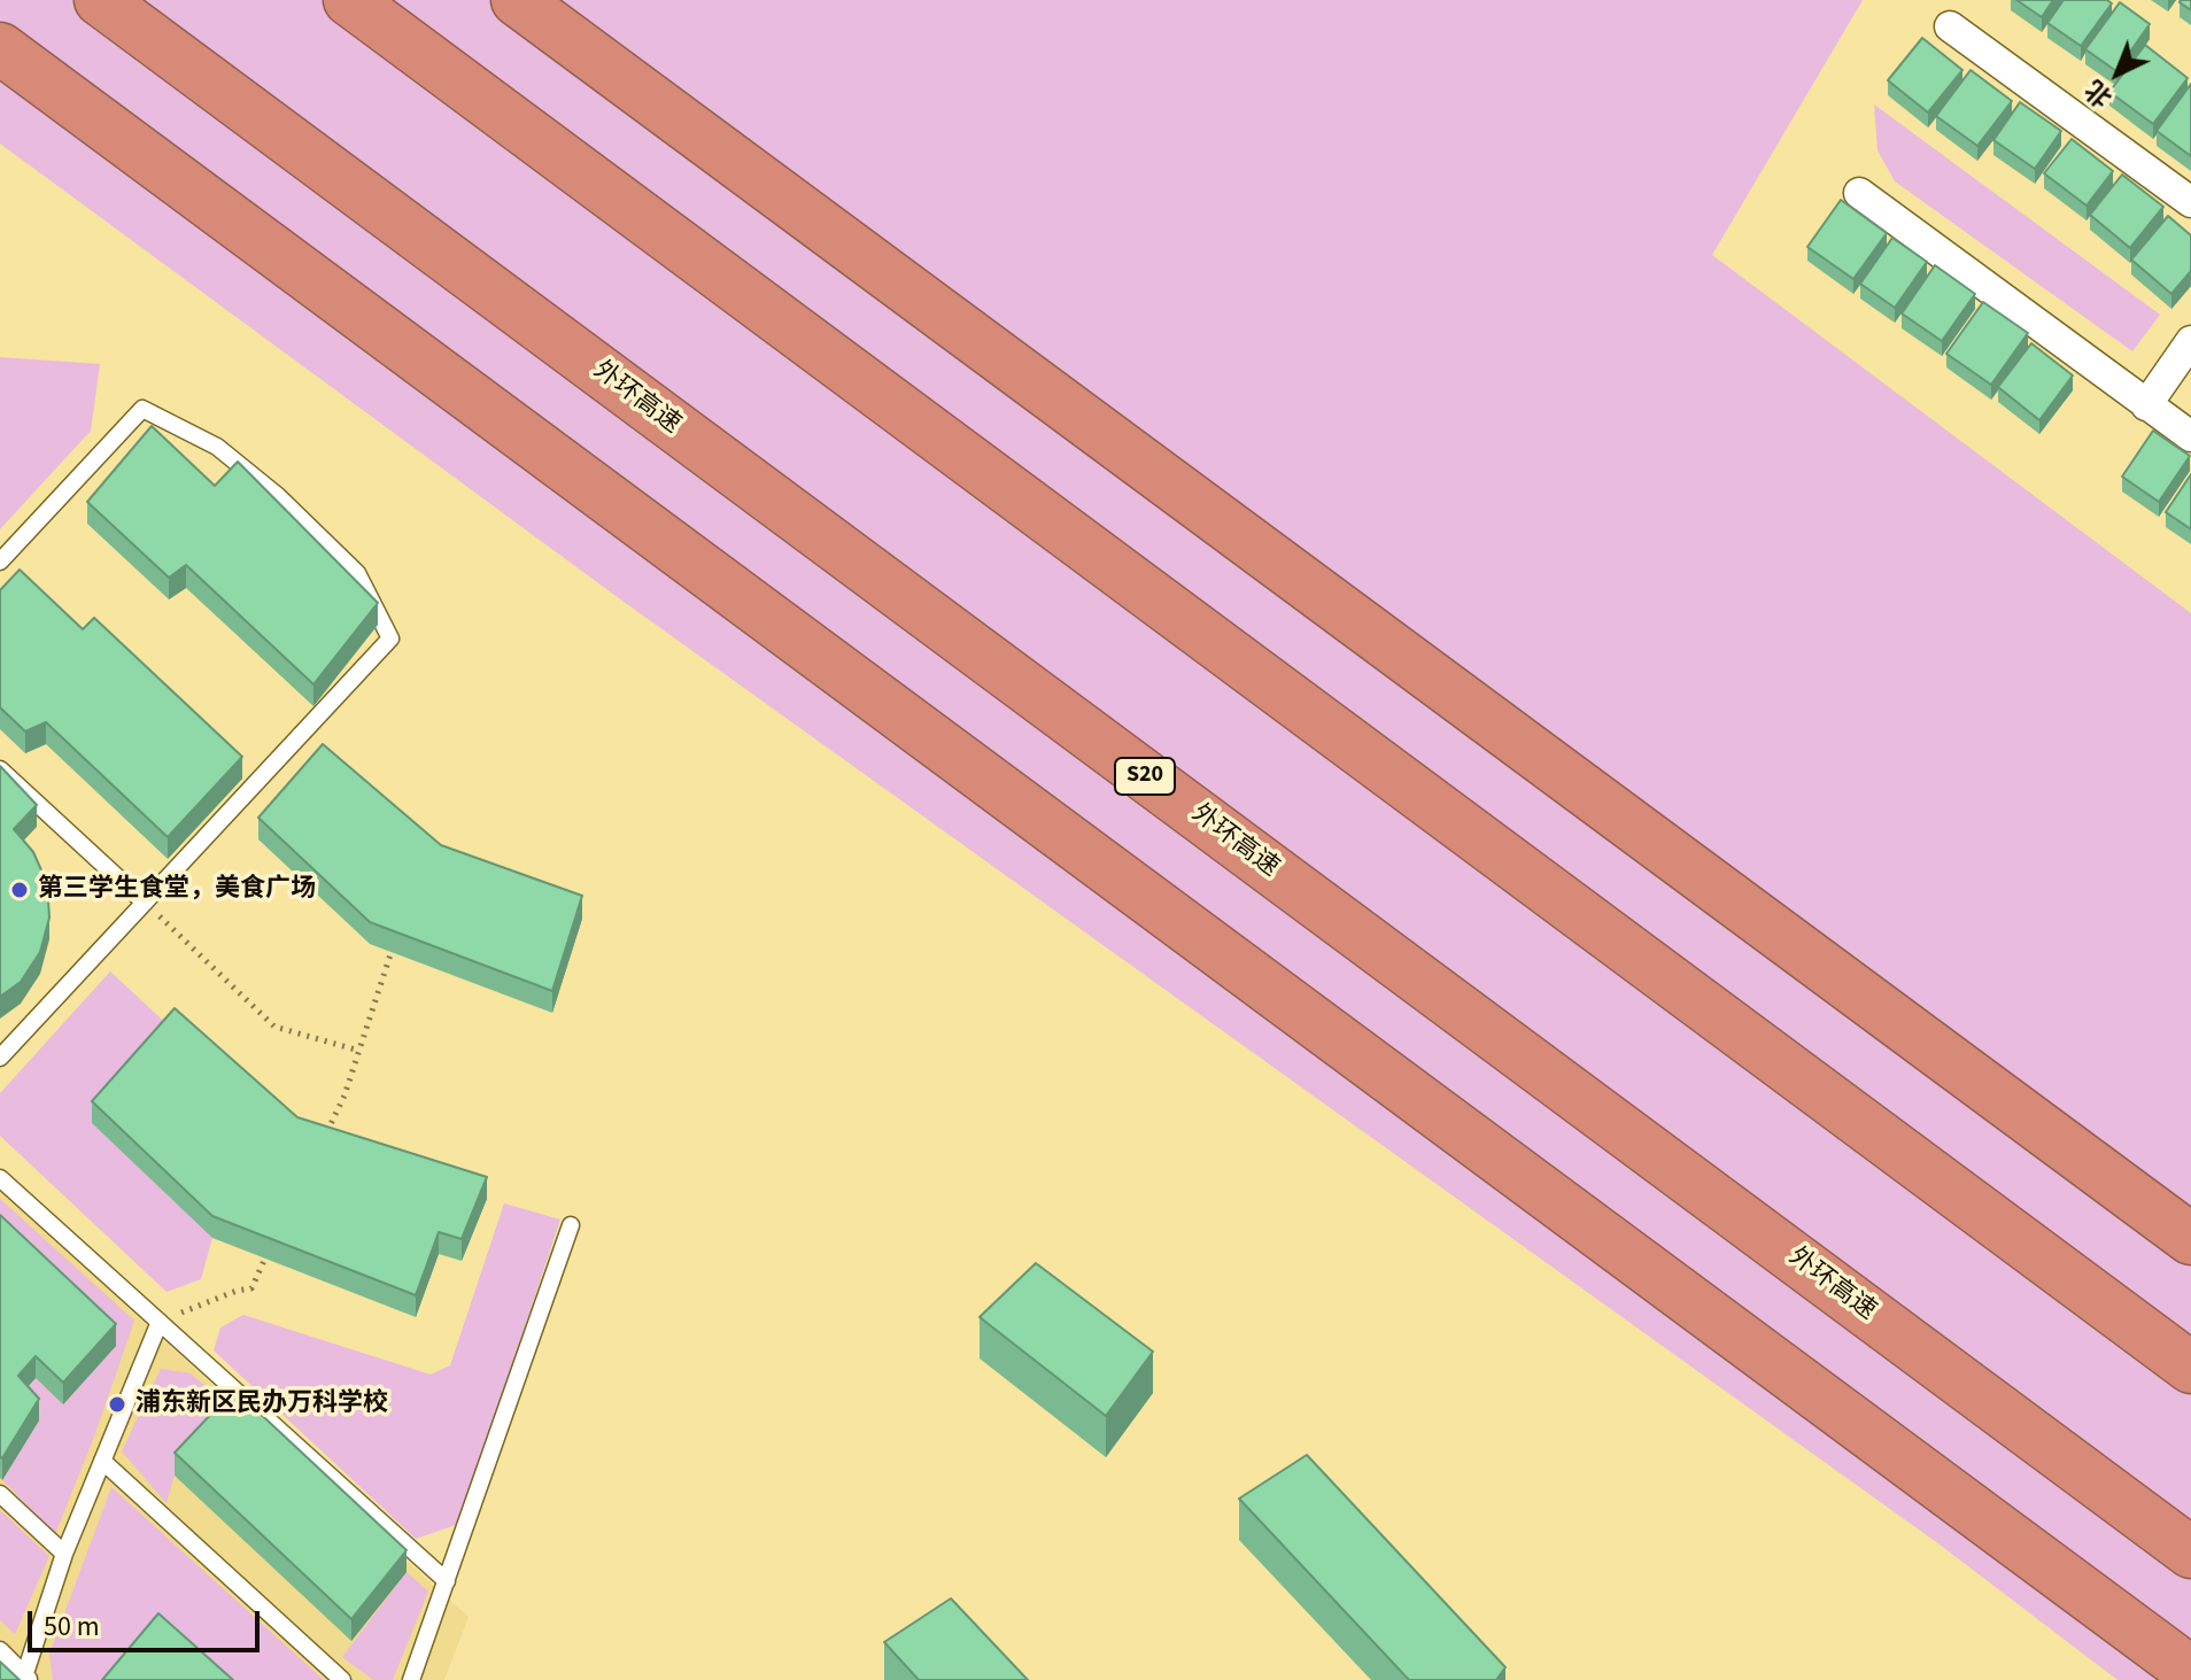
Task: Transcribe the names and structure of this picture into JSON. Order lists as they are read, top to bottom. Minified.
{"streets":{"highway":["外环高速","S20"]},"places":["第三学生食堂，美食广场","浦东新区民办万科学校"],"scale_bar":"50 m","north":"bottom left"}
